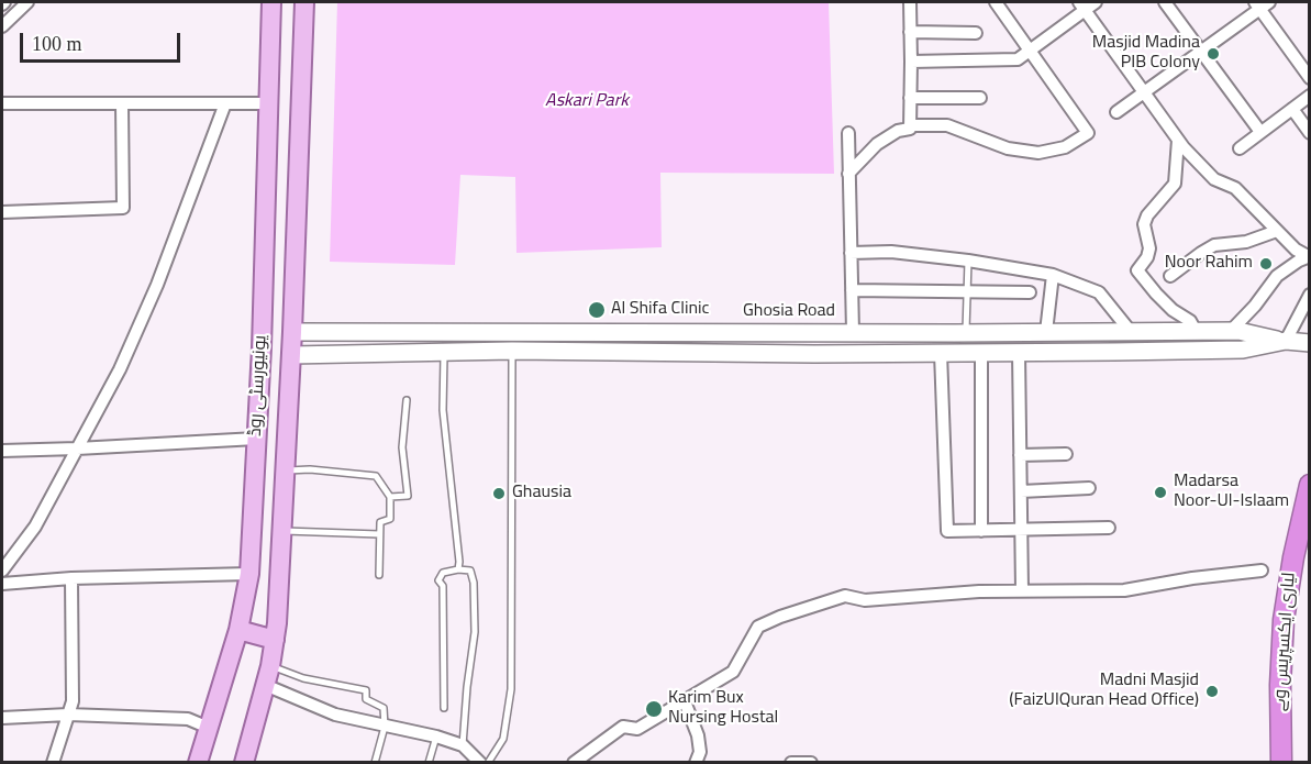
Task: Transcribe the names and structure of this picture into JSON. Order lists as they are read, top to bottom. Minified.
{"streets":{"highway":["لیاری ایکسپریس وے"],"main road":["Ghosia Road","یونیورسٹی روڈ"]},"crossings":[["Ghosia Road","یونیورسٹی روڈ"]],"parks":["Askari Park"],"places":["Masjid Madina PIB Colony","Noor Rahim","Al Shifa Clinic","Madarsa Noor-Ul-Islaam","Ghausia","Madni Masjid (FaizUlQuran Head Office)","Karim Bux Nursing Hostal"],"scale_bar":"100 m"}
